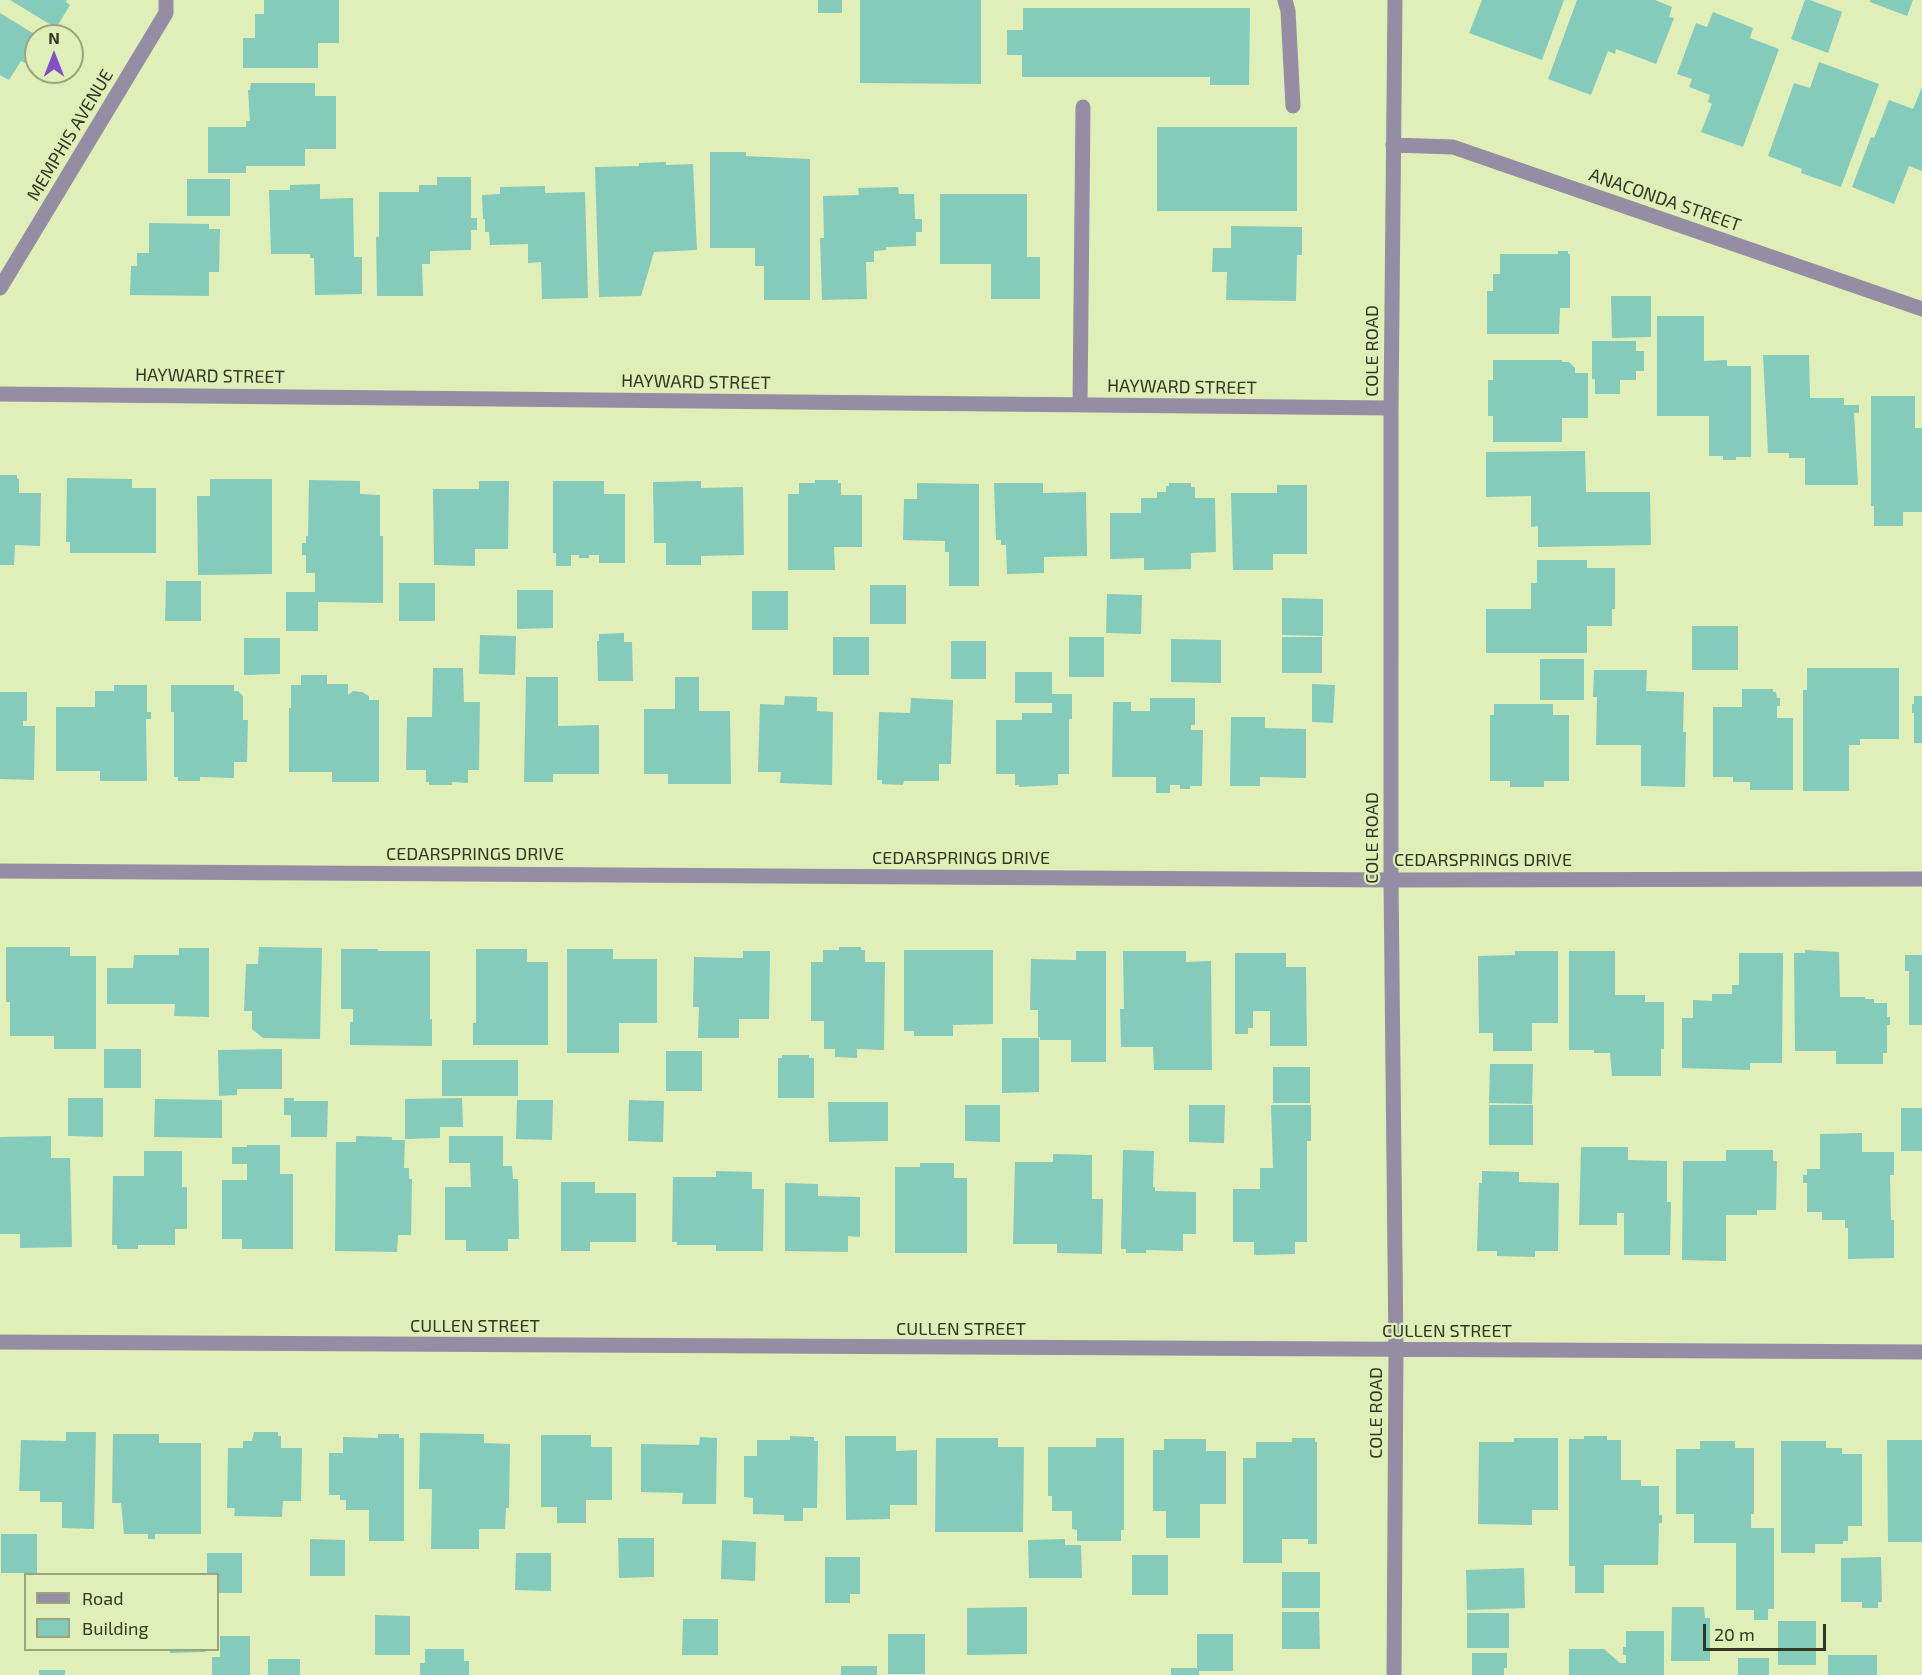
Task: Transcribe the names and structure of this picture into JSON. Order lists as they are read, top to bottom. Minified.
{"streets":{"street":["MEMPHIS AVENUE","ANACONDA STREET","COLE ROAD","HAYWARD STREET","CEDARSPRINGS DRIVE","CULLEN STREET"]},"crossings":[["ANACONDA STREET","COLE ROAD"],["COLE ROAD","HAYWARD STREET"],["COLE ROAD","CEDARSPRINGS DRIVE"],["COLE ROAD","CULLEN STREET"]],"legend":["Road","Building"],"scale_bar":"20 m","north":"top"}
